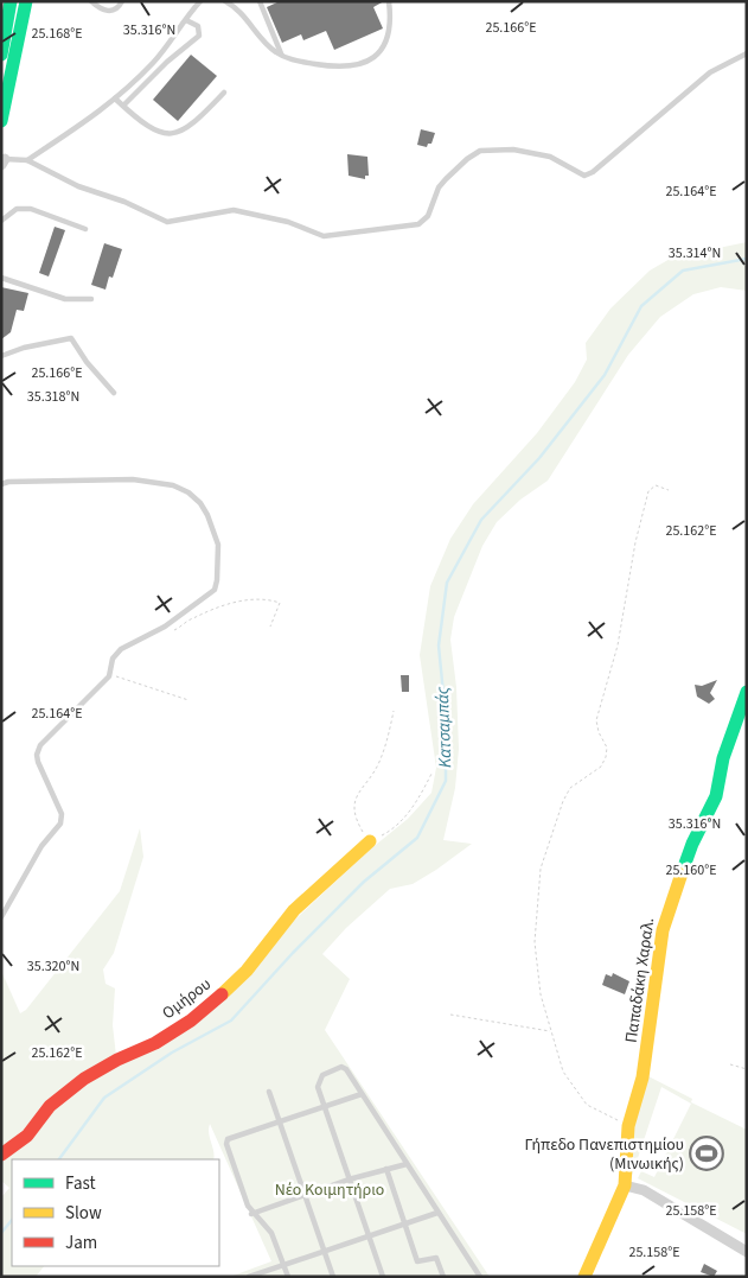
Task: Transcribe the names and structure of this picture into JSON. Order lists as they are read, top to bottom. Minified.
{"streets":{"street":["Παπαδάκη Χαραλ.","Ομήρου"]},"water":["Κατσαμπάς"],"parks":["Νέο Κοιμητήριο"],"places":{"sports":["Γήπεδο Πανεπιστημίου (Μινωικής)"]},"legend":["Fast","Slow","Jam"],"coordinates":["25.166°E","35.316°N","25.168°E","25.164°E","35.314°N","35.318°N","25.162°E","25.160°E","35.320°N","25.158°E"]}
